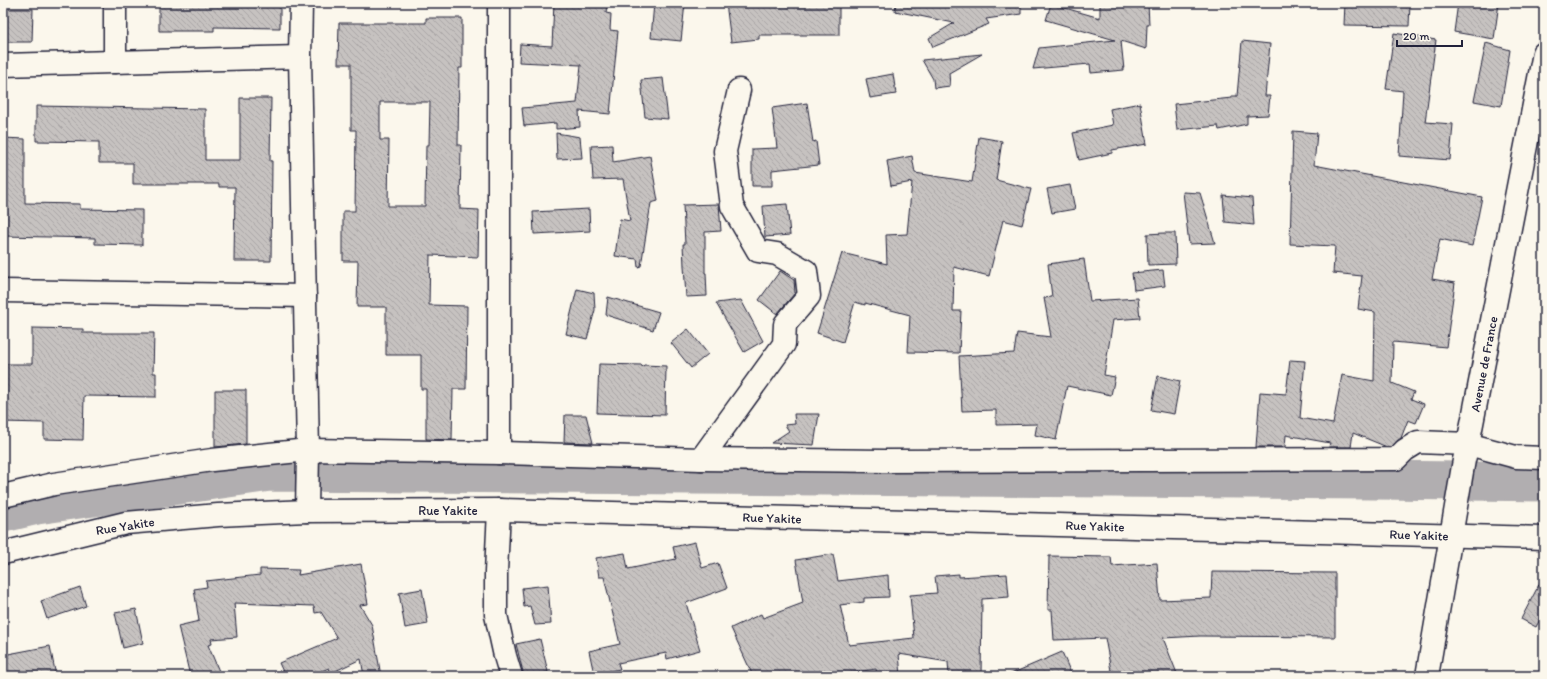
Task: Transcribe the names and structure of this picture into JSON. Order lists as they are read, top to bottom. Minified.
{"streets":{"street":["Avenue de France","Rue Yakite"]},"crossings":[["Avenue de France","Rue Yakite"]],"scale_bar":"20 m"}
